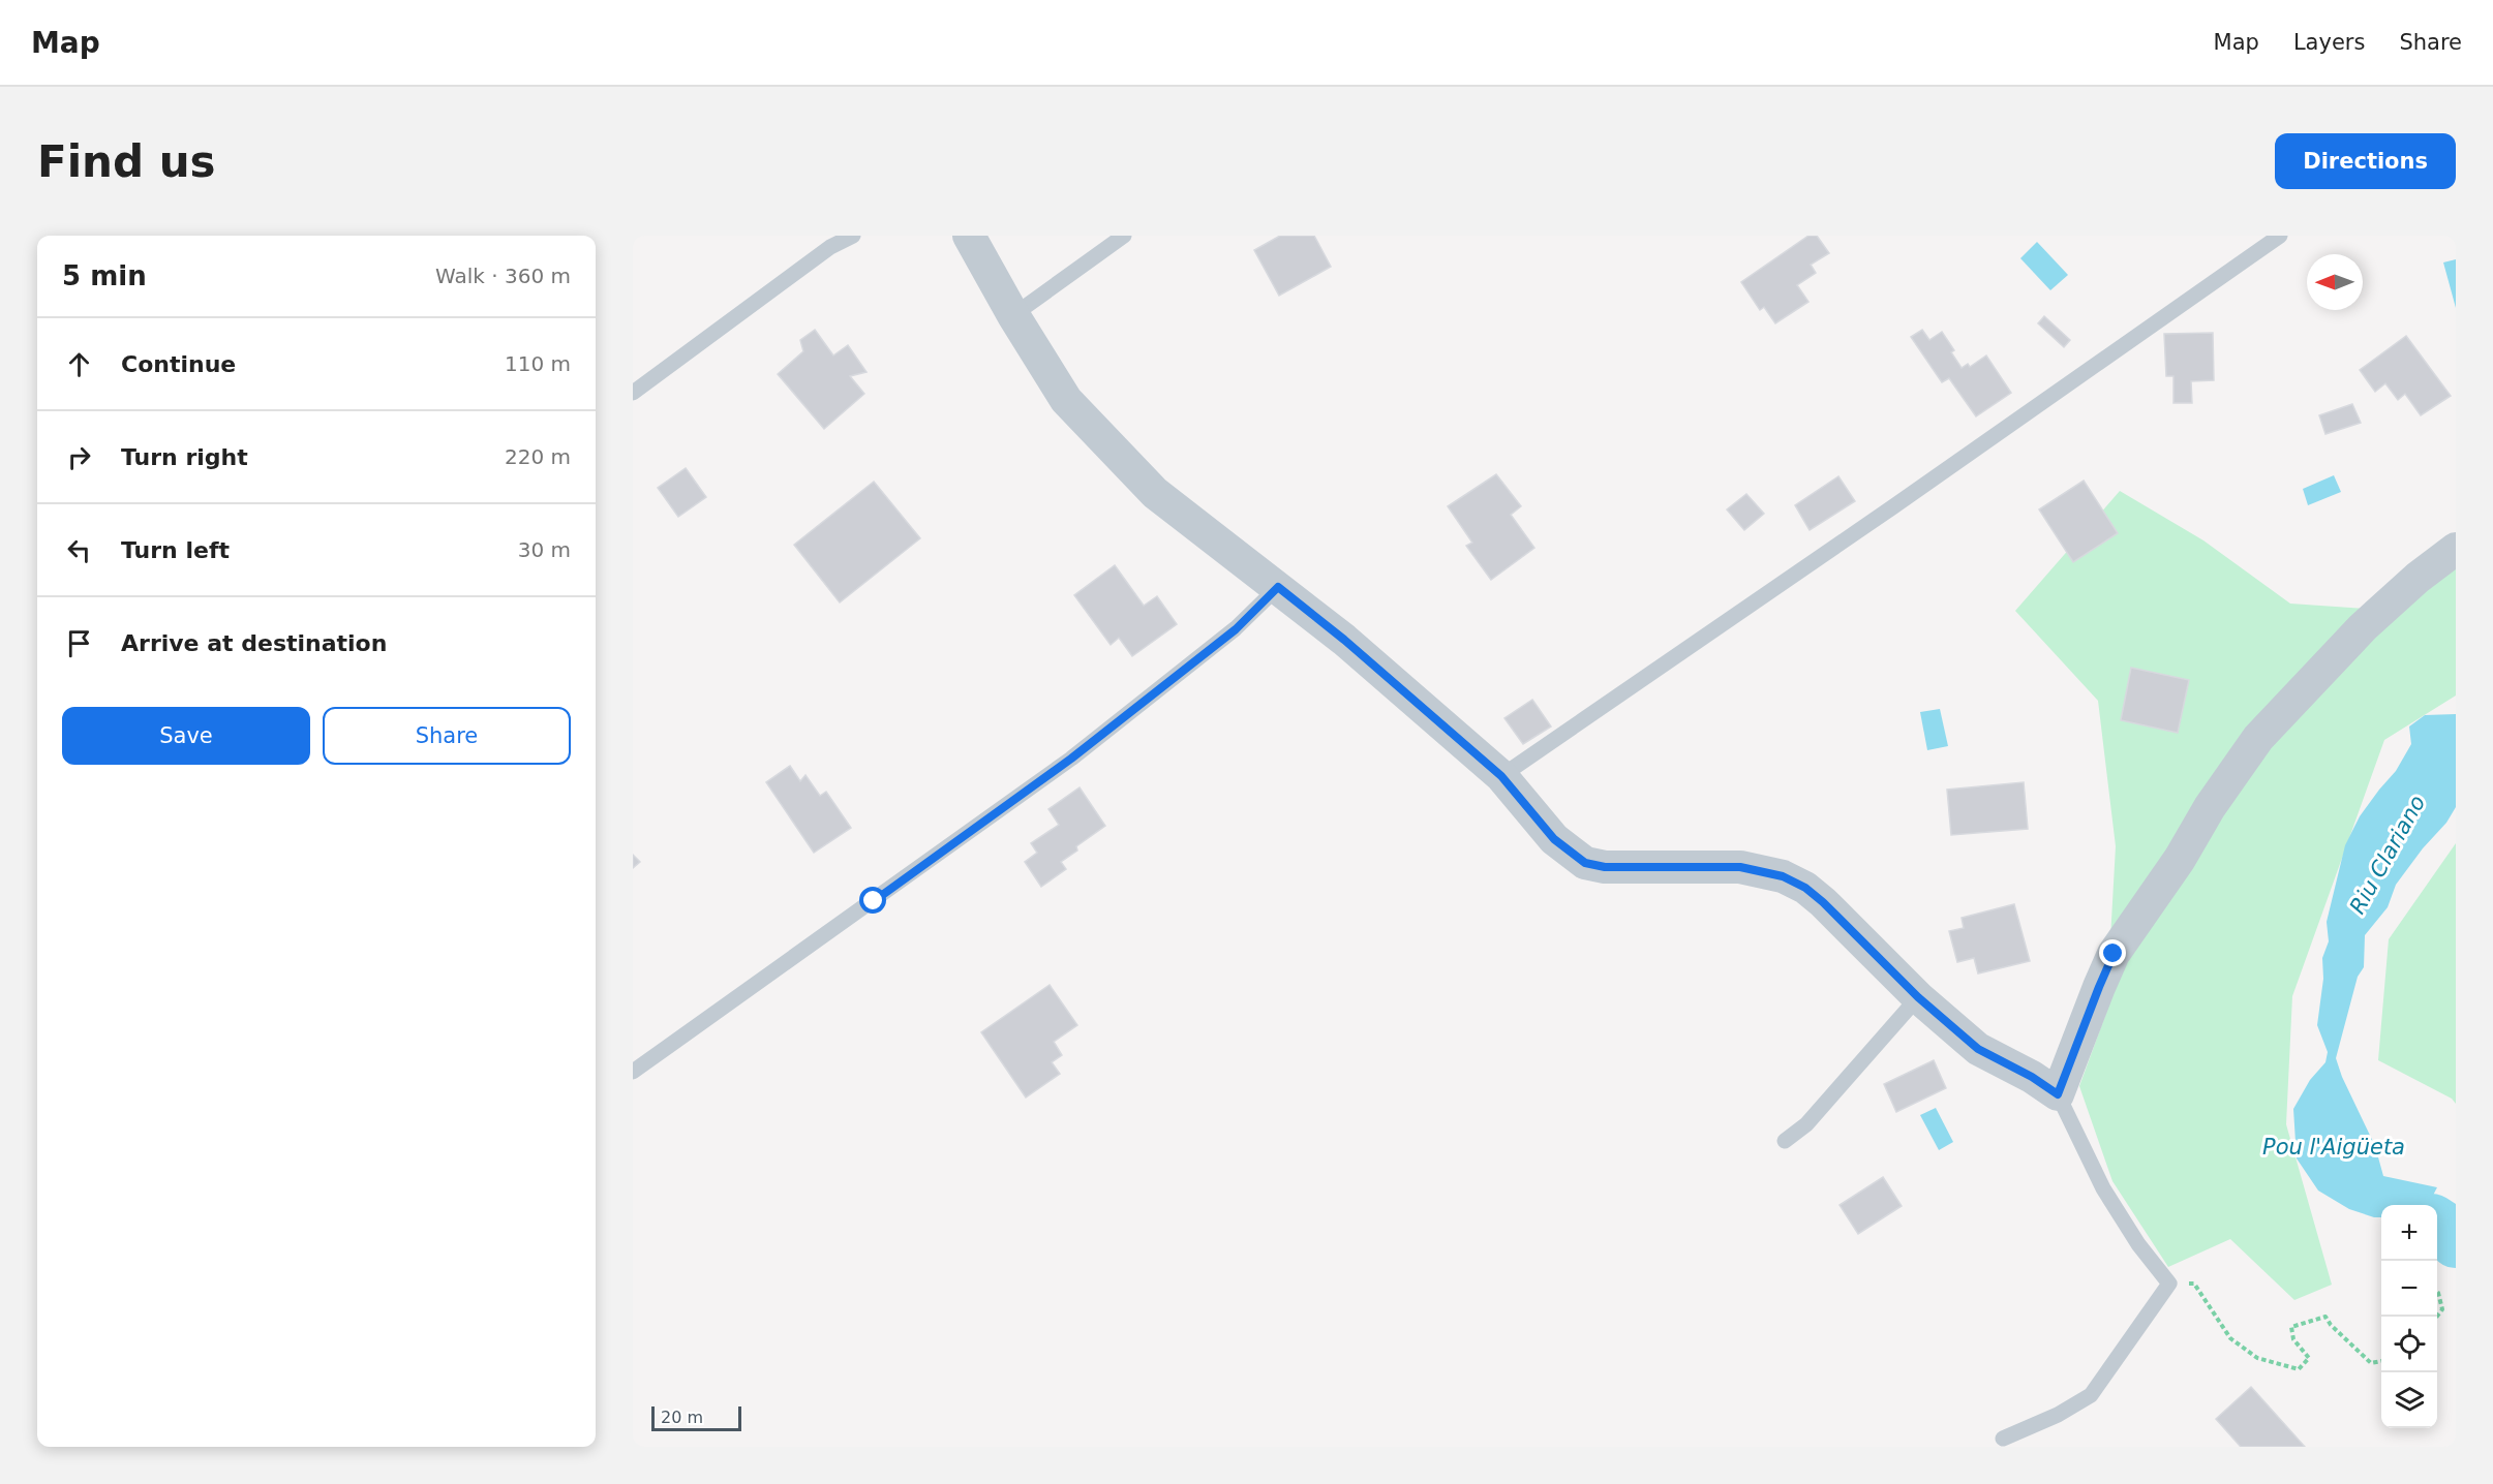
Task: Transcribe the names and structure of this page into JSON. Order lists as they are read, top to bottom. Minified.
{"water":["Riu Clariano","Pou l'Aigüeta"],"scale_bar":"20 m","north":"left","page":{"header":"Map","nav":["Map","Layers","Share"],"buttons":["Directions",["Save","Share"]],"title":"Find us","heading":["5 min","Walk · 360 m"],"list":[["Continue","110 m"],["Turn right","220 m"],["Turn left","30 m"],"Arrive at destination"],"map_buttons":["+","−"],"scale":"20 m"}}
